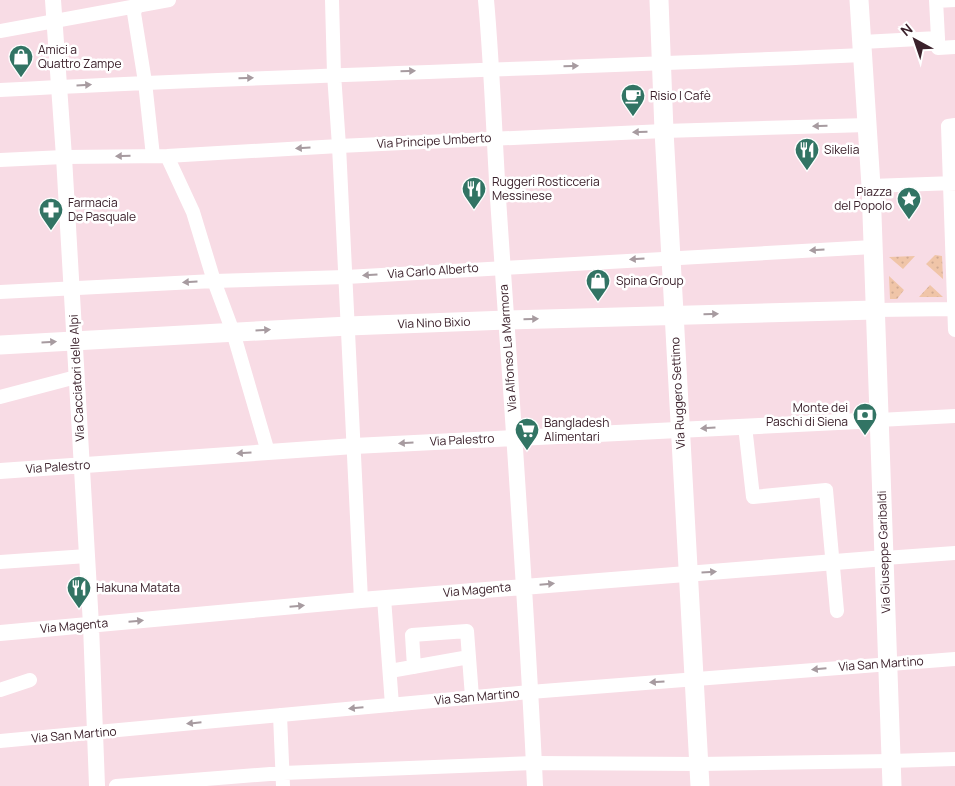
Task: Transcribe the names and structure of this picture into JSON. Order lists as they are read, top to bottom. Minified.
{"streets":{"main road":["Via Nino Bixio","Via Ruggero Settimo","Via Giuseppe Garibaldi"],"street":["Via Principe Umberto","Via Carlo Alberto","Via Alfonso La Marmora","Via Cacciatori delle Alpi","Via Palestro","Via Magenta","Via San Martino"]},"crossings":[["Via Principe Umberto","Via Alfonso La Marmora"],["Via Principe Umberto","Via Cacciatori delle Alpi"],["Via Principe Umberto","Via Ruggero Settimo"],["Via Principe Umberto","Via Giuseppe Garibaldi"],["Via Carlo Alberto","Via Alfonso La Marmora"],["Via Carlo Alberto","Via Cacciatori delle Alpi"],["Via Carlo Alberto","Via Ruggero Settimo"],["Via Carlo Alberto","Via Giuseppe Garibaldi"],["Via Nino Bixio","Via Alfonso La Marmora"],["Via Nino Bixio","Via Cacciatori delle Alpi"],["Via Nino Bixio","Via Ruggero Settimo"],["Via Nino Bixio","Via Giuseppe Garibaldi"],["Via Alfonso La Marmora","Via Palestro"],["Via Alfonso La Marmora","Via Magenta"],["Via Alfonso La Marmora","Via San Martino"],["Via Cacciatori delle Alpi","Via Palestro"],["Via Cacciatori delle Alpi","Via Magenta"],["Via Cacciatori delle Alpi","Via San Martino"],["Via Ruggero Settimo","Via Palestro"],["Via Ruggero Settimo","Via Magenta"],["Via Ruggero Settimo","Via San Martino"],["Via Palestro","Via Giuseppe Garibaldi"],["Via Giuseppe Garibaldi","Via Magenta"],["Via Giuseppe Garibaldi","Via San Martino"]],"one_way":["Via Carlo Alberto","Via Nino Bixio","Via Palestro","Via Magenta"],"places":{"shop":["Amici a Quattro Zampe","Spina Group"],"cafe":["Risio I Cafè"],"restaurant":["Sikelia","Ruggeri Rosticceria Messinese","Hakuna Matata"],"place":["Piazza del Popolo"],"pharmacy":["Farmacia De Pasquale"],"bank":["Monte dei Paschi di Siena"],"supermarket":["Bangladesh Alimentari"]},"north":"top left"}
